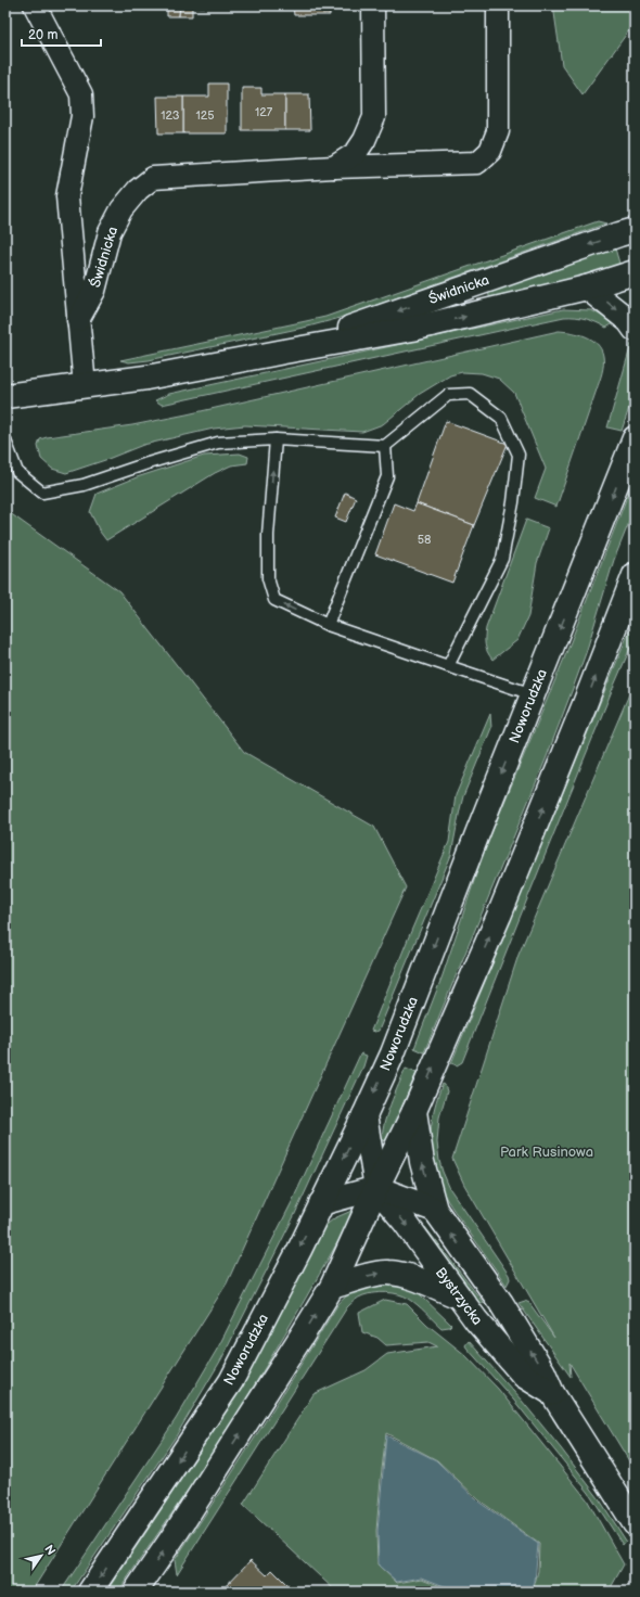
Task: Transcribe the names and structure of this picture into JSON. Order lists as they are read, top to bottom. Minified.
{"streets":{"main road":["Świdnicka","Noworudzka","Bystrzycka"]},"parks":["Park Rusinowa"],"house_numbers":["127","123","125","58"],"scale_bar":"20 m","north":"top right"}
